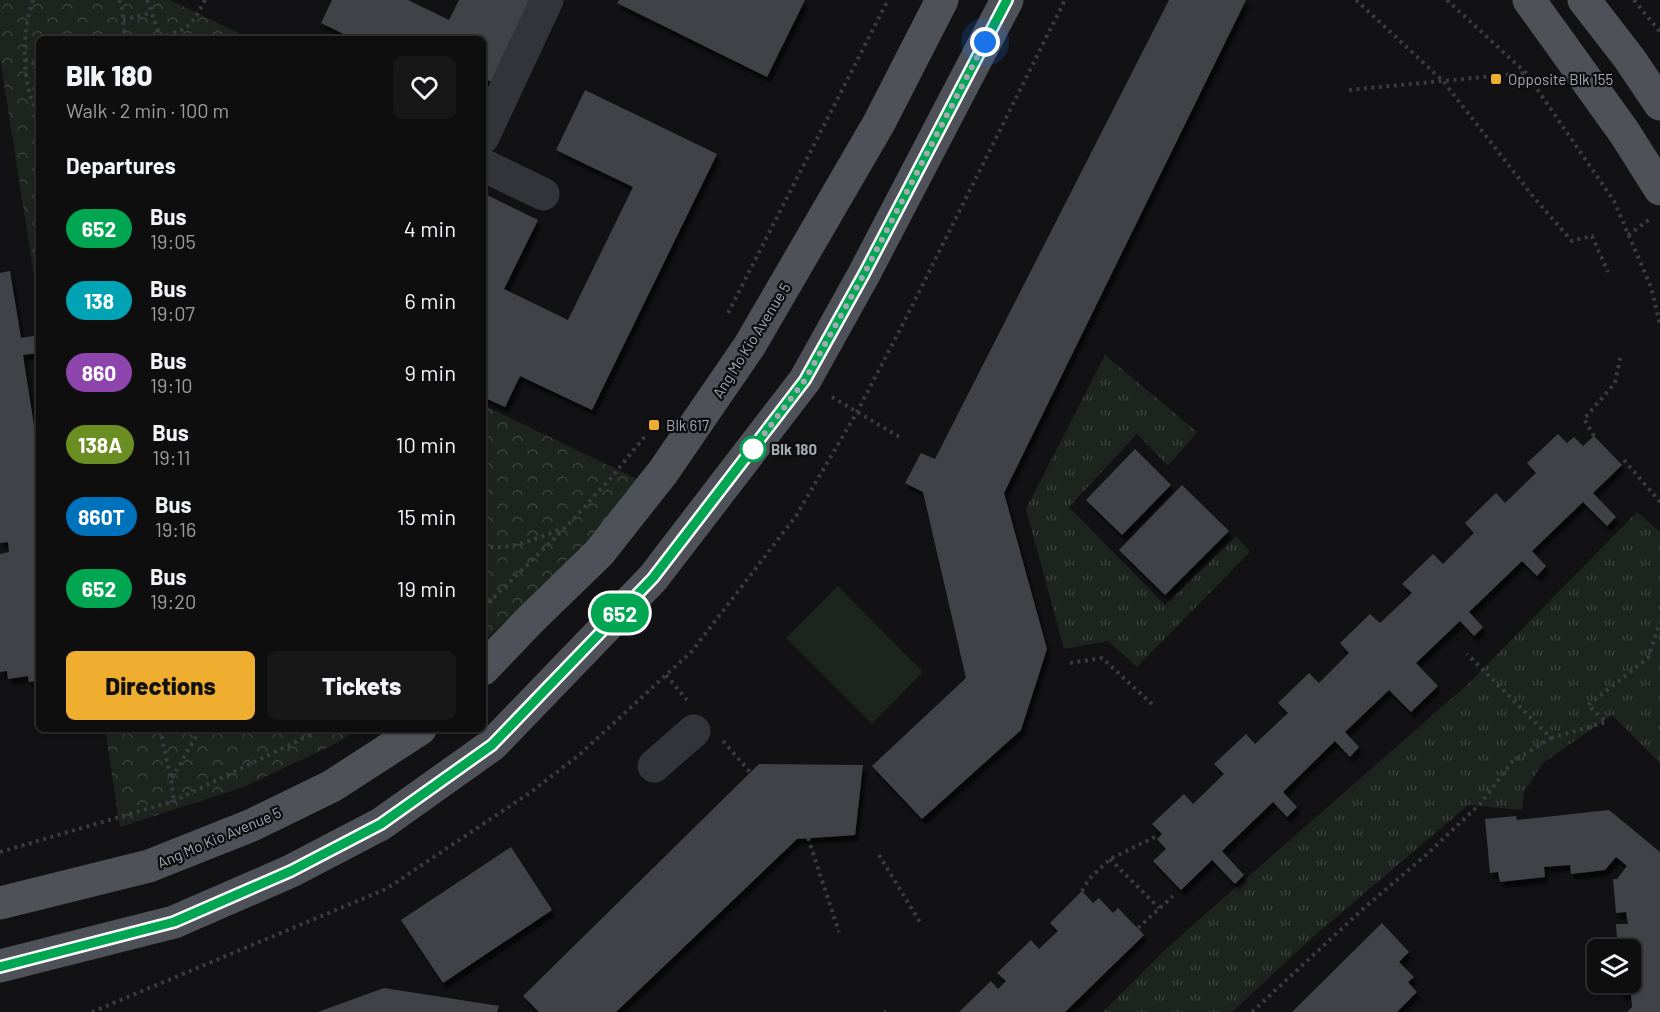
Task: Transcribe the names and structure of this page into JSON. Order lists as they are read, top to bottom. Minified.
{"streets":{"main road":["Ang Mo Kio Avenue 5"]},"places":{"transit":["Opposite Blk 155","Blk 617"],"other":["Blk 180"]},"lines":["bus line 652"],"page":{"on_map":"652","heading":[["Blk 180","Walk · 2 min · 100 m"],"Departures"],"list":[{"mark":"652","name":"Bus","note":"19:05","value":"4 min"},{"mark":"138","name":"Bus","note":"19:07","value":"6 min"},{"mark":"860","name":"Bus","note":"19:10","value":"9 min"},{"mark":"138A","name":"Bus","note":"19:11","value":"10 min"},{"mark":"860T","name":"Bus","note":"19:16","value":"15 min"},{"mark":"652","name":"Bus","note":"19:20","value":"19 min"}],"buttons":["Directions","Tickets"]}}
